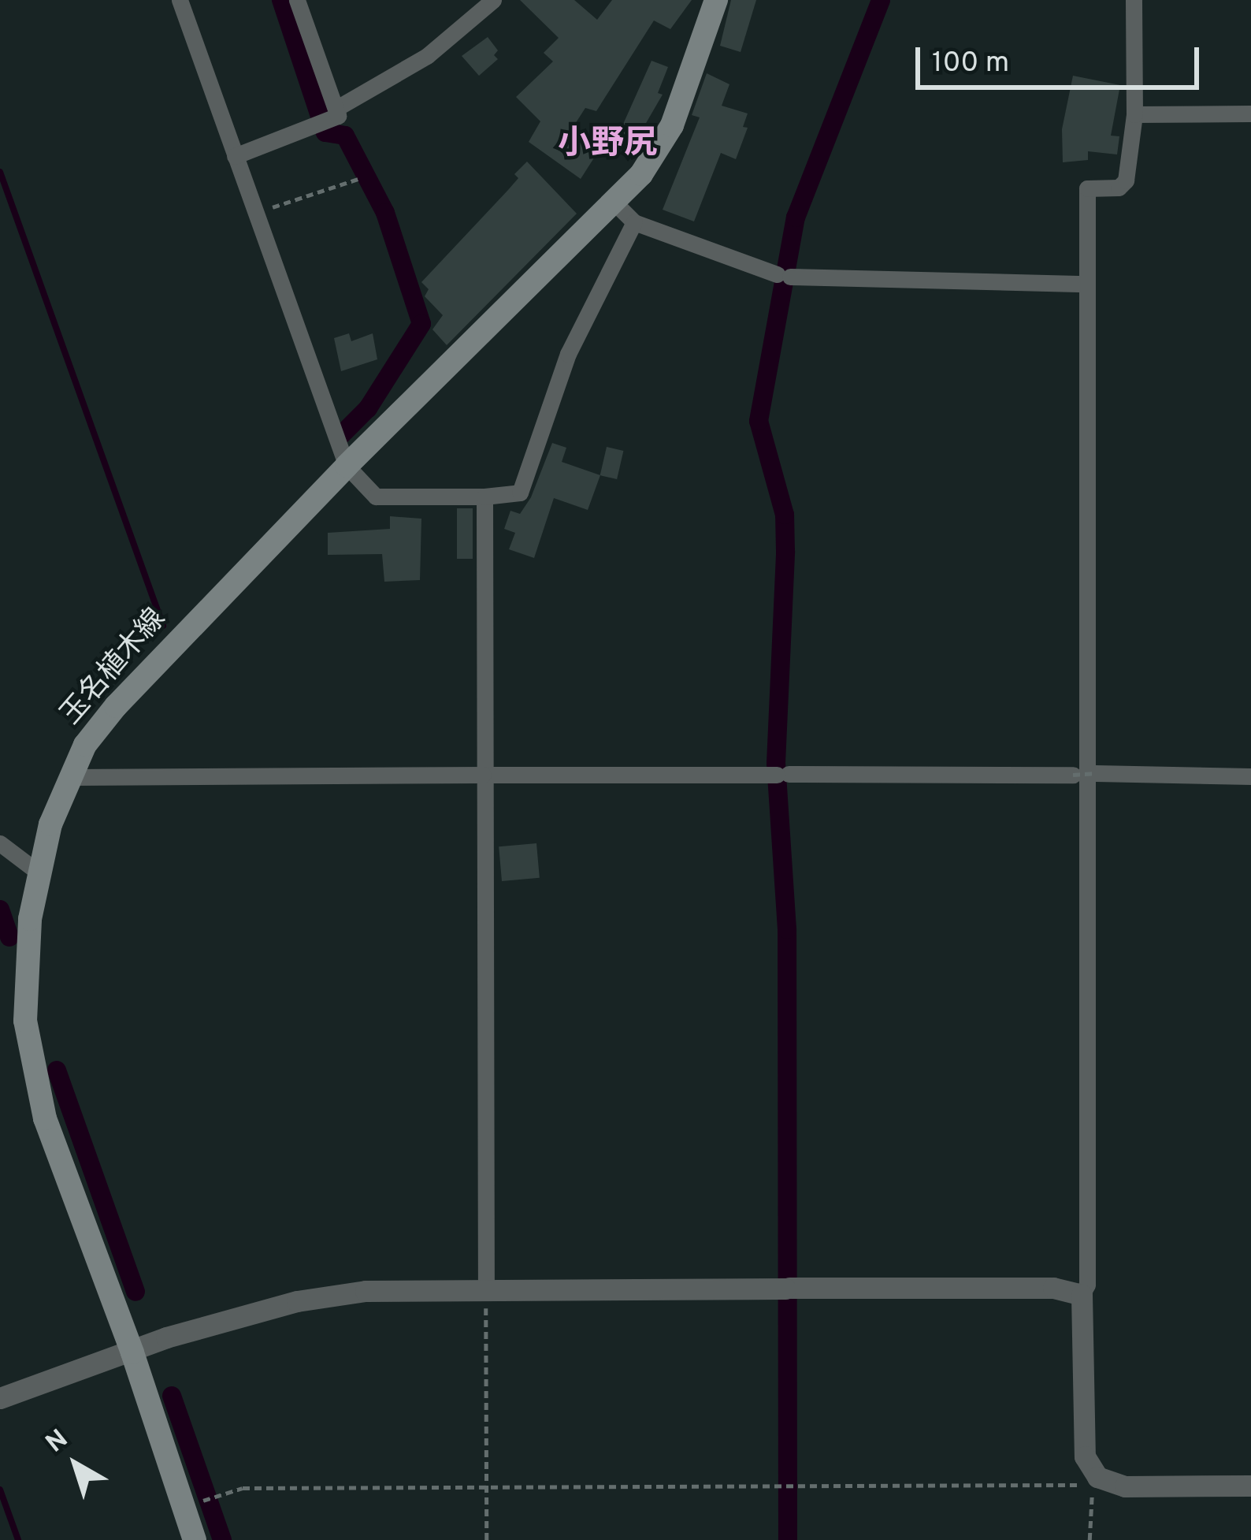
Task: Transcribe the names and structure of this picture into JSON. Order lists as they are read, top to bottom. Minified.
{"streets":{"main road":["玉名植木線"]},"districts":["小野尻"],"scale_bar":"100 m","north":"top left"}
